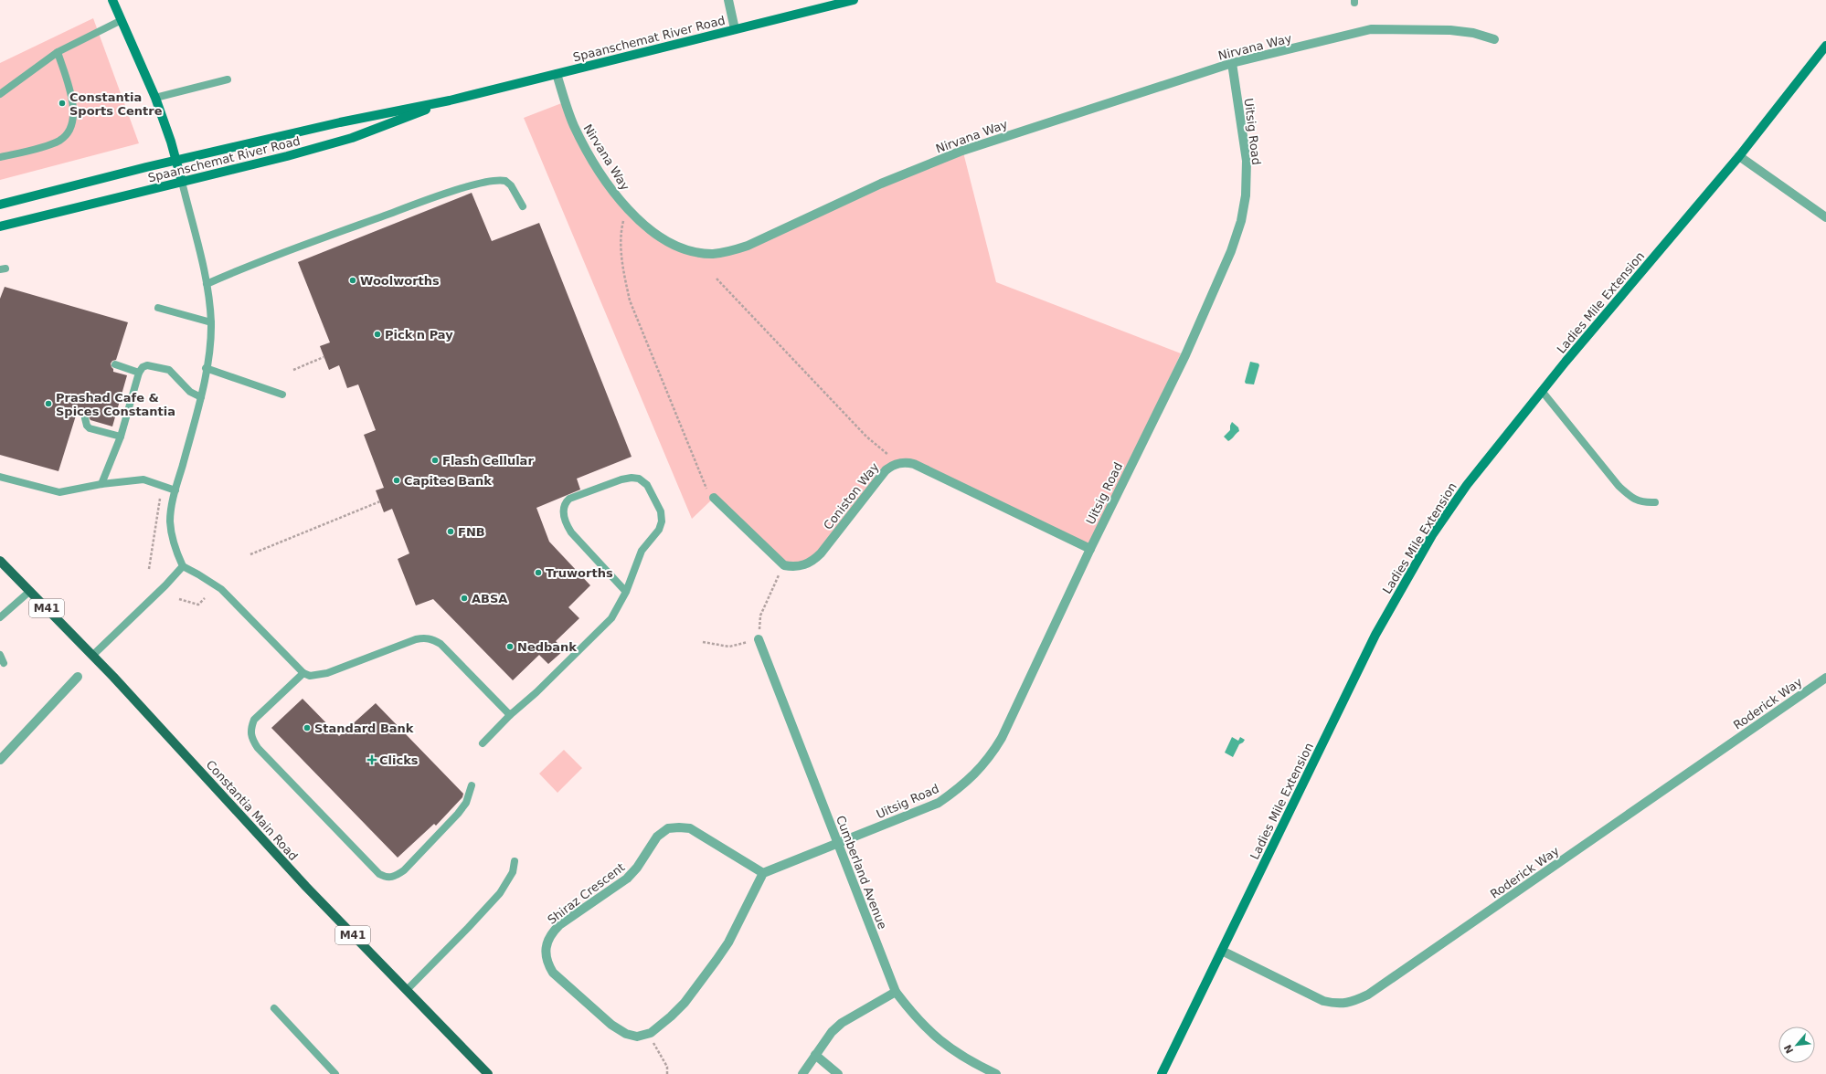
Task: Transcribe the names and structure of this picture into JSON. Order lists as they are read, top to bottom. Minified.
{"streets":{"main road":["Spaanschemat River Road","Ladies Mile Extension","M41","Constantia Main Road"],"street":["Nirvana Way","Uitsig Road","Coniston Way","Roderick Way","Cumberland Avenue","Shiraz Crescent"]},"crossings":[["Spaanschemat River Road","Nirvana Way"],["Nirvana Way","Uitsig Road"],["Uitsig Road","Cumberland Avenue"],["Ladies Mile Extension","Roderick Way"]],"places":{"other":["Constantia Sports Centre","Woolworths","Pick n Pay","Prashad Cafe & Spices Constantia","Flash Cellular","Capitec Bank","FNB","Truworths","ABSA","Nedbank","Standard Bank"],"health":["Clicks"]},"north":"bottom left"}
